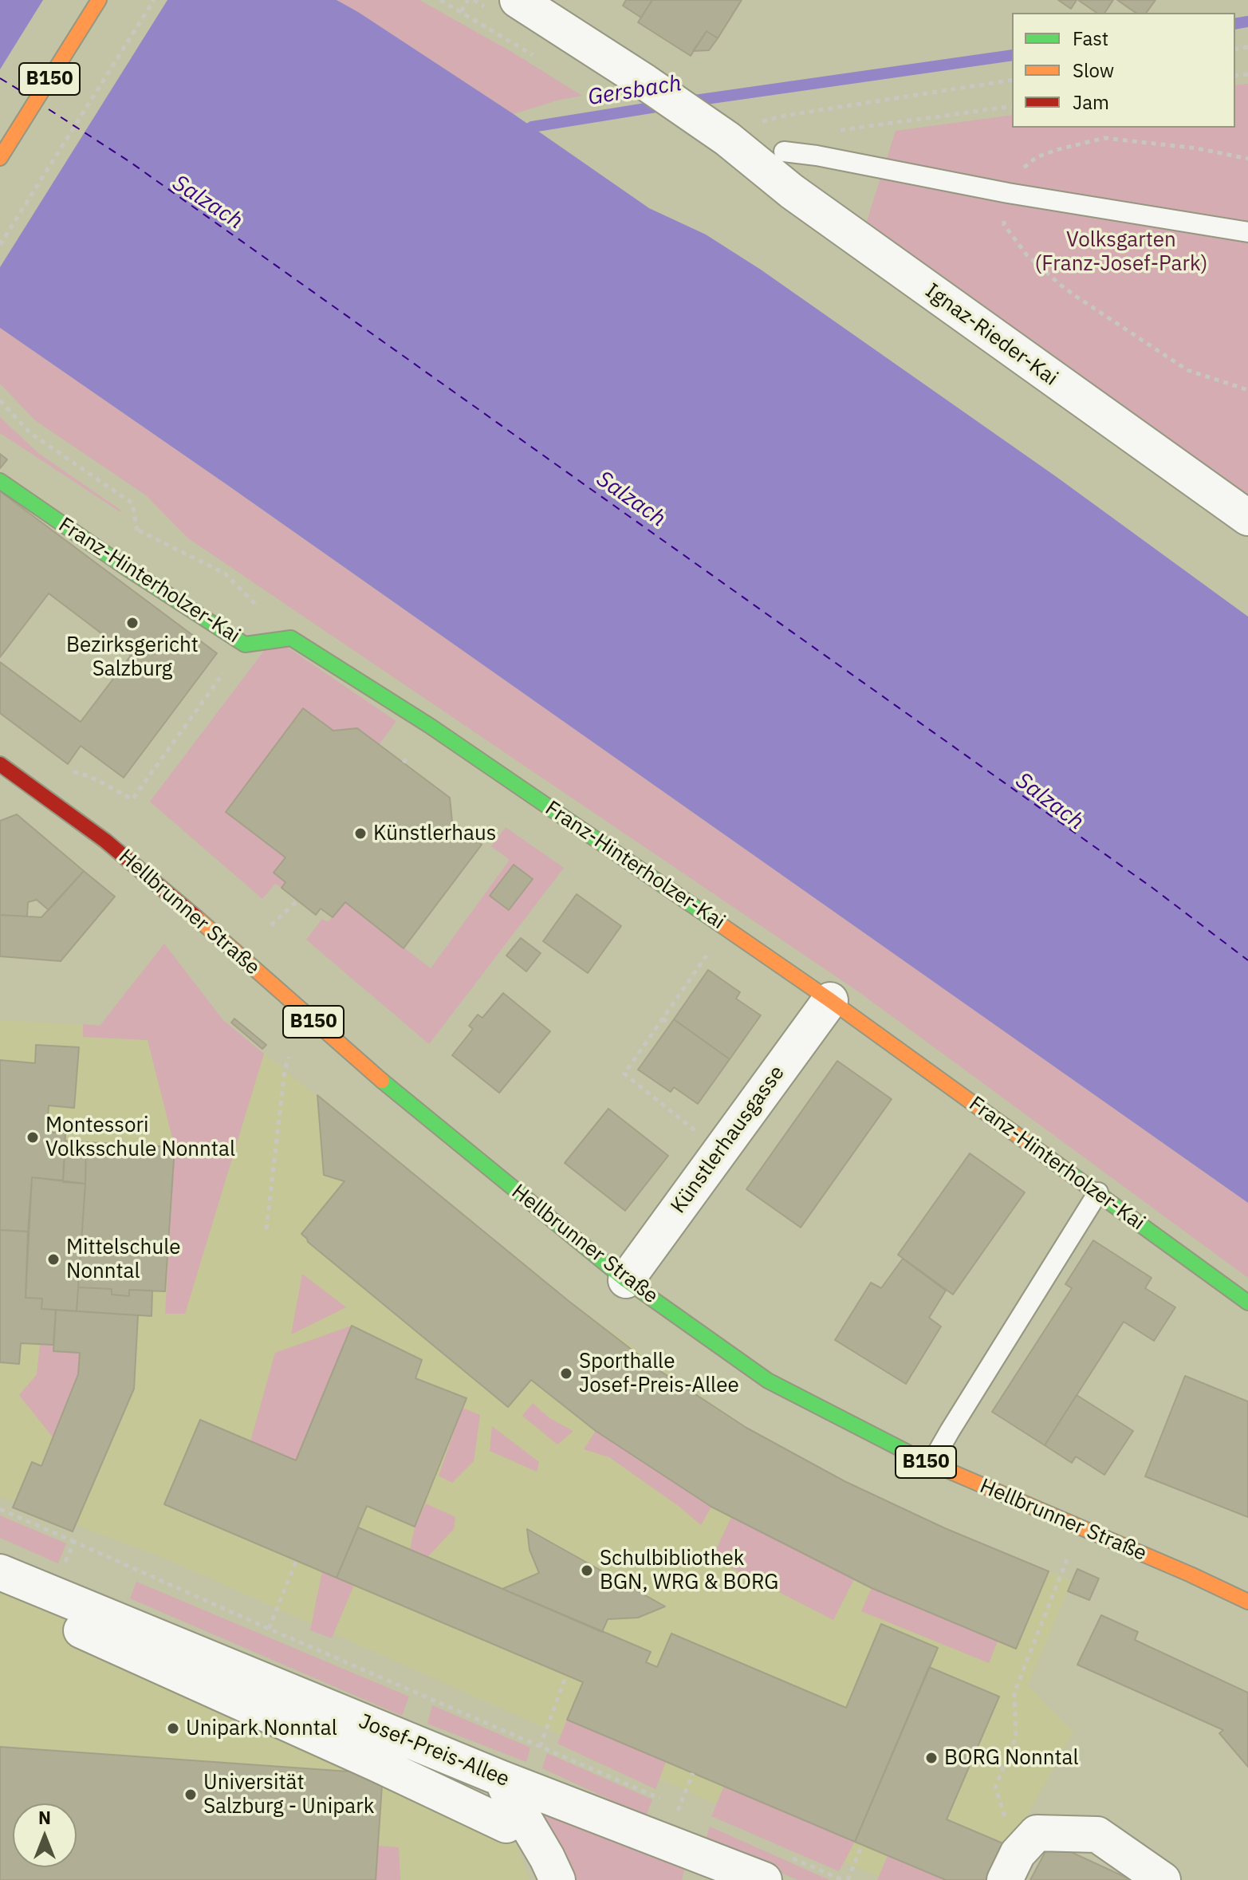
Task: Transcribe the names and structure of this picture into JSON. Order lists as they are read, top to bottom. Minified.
{"streets":{"main road":["B150","Franz-Hinterholzer-Kai","Hellbrunner Straße"],"street":["Ignaz-Rieder-Kai","Künstlerhausgasse","Josef-Preis-Allee"]},"crossings":[["Franz-Hinterholzer-Kai","Künstlerhausgasse"],["Hellbrunner Straße","Künstlerhausgasse"]],"water":["Gersbach","Salzach"],"parks":["Volksgarten (Franz-Josef-Park)"],"places":["Bezirksgericht Salzburg","Künstlerhaus","Montessori Volksschule Nonntal","Mittelschule Nonntal","Sporthalle Josef-Preis-Allee","Schulbibliothek BGN, WRG & BORG","Unipark Nonntal","BORG Nonntal","Universität Salzburg - Unipark"],"legend":["Fast","Slow","Jam"],"north":"top"}
